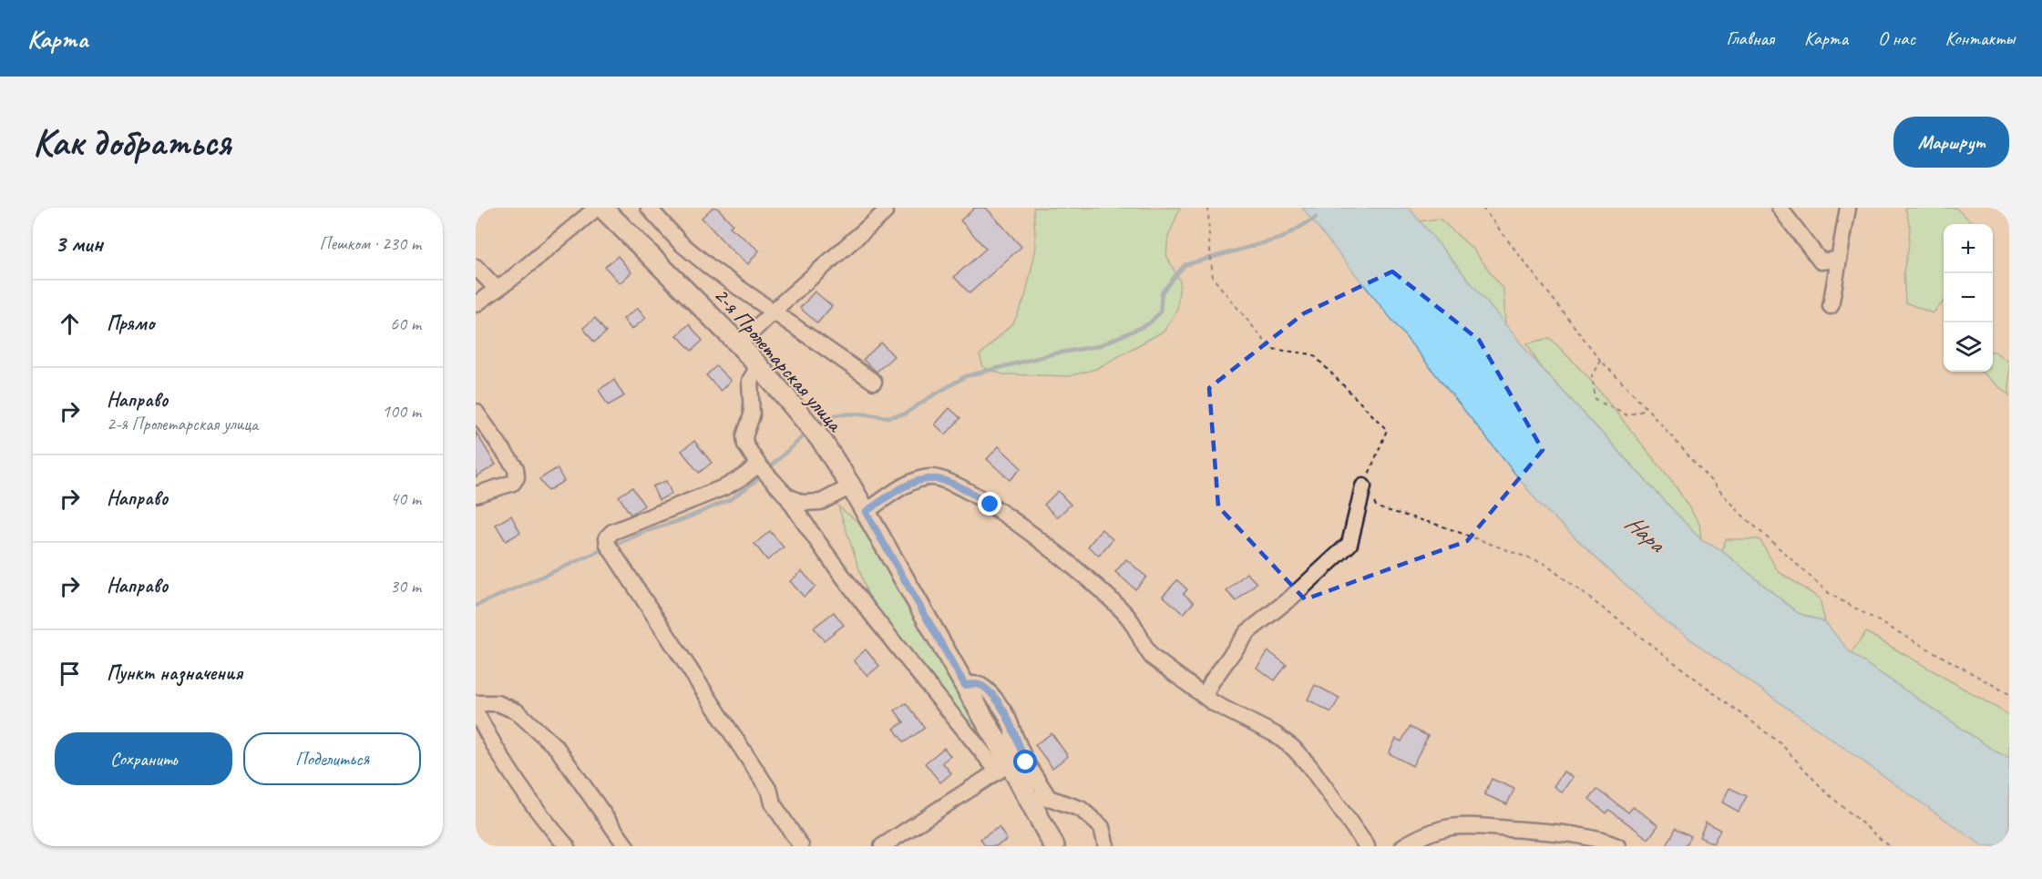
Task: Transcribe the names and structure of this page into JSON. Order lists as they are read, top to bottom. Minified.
{"streets":{"main road":["2-я Пролетарская улица"]},"water":["Нара"],"page":{"header":"Карта","nav":["Главная","Карта","О нас","Контакты"],"buttons":["Маршрут",["Сохранить","Поделиться"]],"title":"Как добраться","heading":["3 мин","Пешком · 230 m"],"map_buttons":["+","−"],"list":[["Прямо","60 m"],["Направо","2-я Пролетарская улица","100 m"],["Направо","40 m"],["Направо","30 m"],"Пункт назначения"]}}
